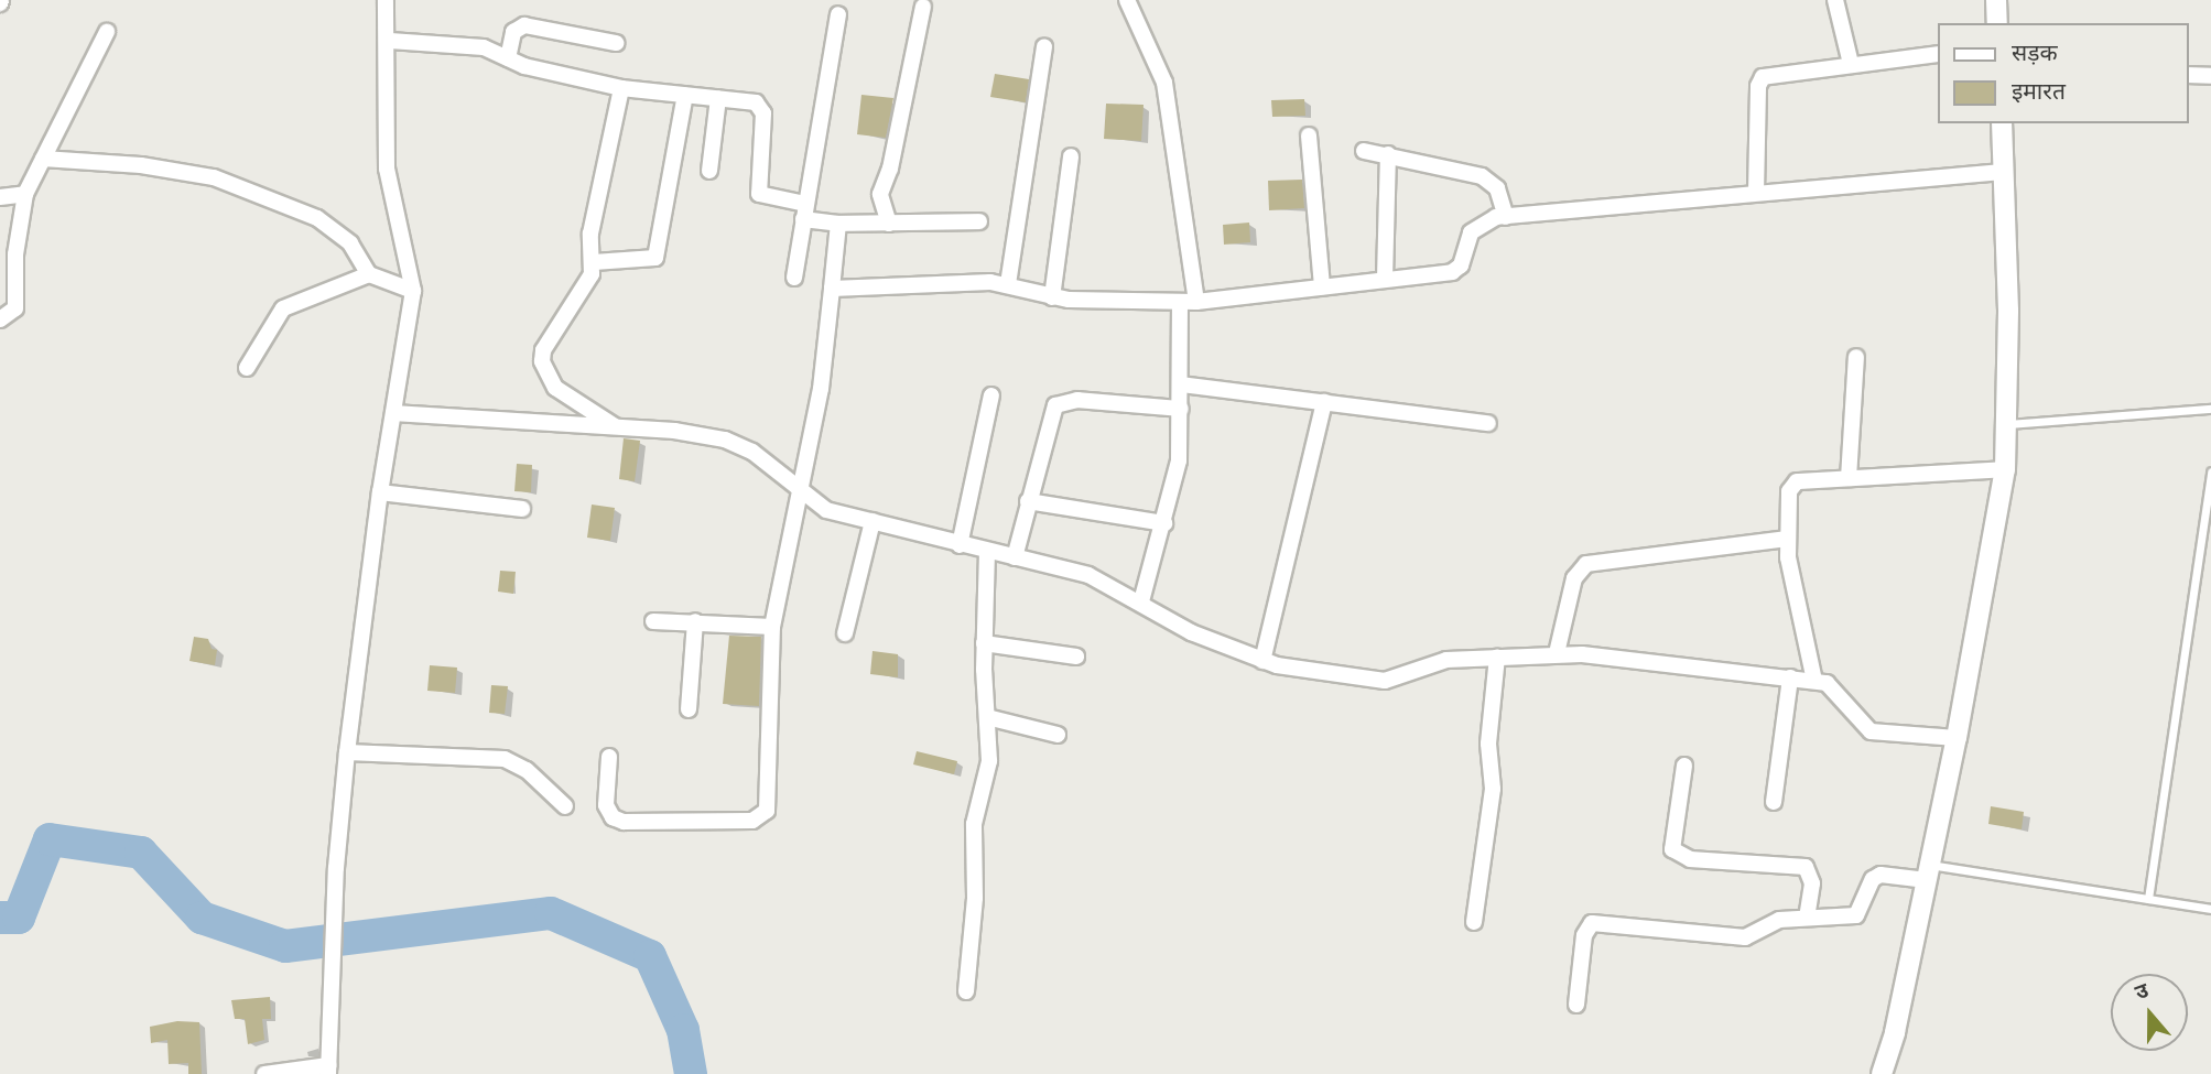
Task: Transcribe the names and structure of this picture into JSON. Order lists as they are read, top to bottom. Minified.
{"legend":["सड़क","इमारत"],"north":"top"}
